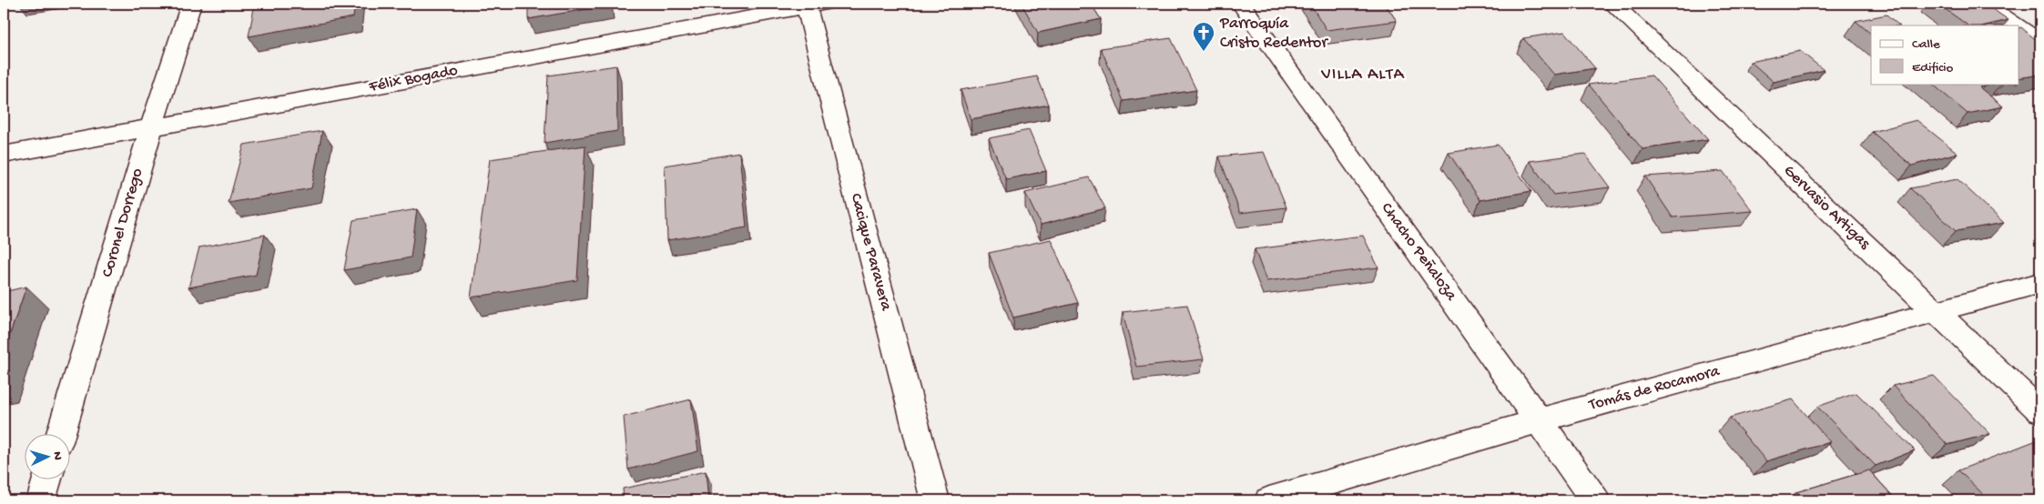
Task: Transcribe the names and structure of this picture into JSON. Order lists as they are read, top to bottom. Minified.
{"streets":{"street":["Félix Bogado","Gervasio Artigas","Coronel Dorrego","Cacique Paravera","Chacho Peñaloza","Tomás de Rocamora"]},"crossings":[["Félix Bogado","Coronel Dorrego"],["Félix Bogado","Cacique Paravera"],["Gervasio Artigas","Tomás de Rocamora"],["Chacho Peñaloza","Tomás de Rocamora"]],"districts":["VILLA ALTA"],"places":{"church":["Parroquía Cristo Redentor"]},"legend":["Calle","Edificio"],"north":"right"}
